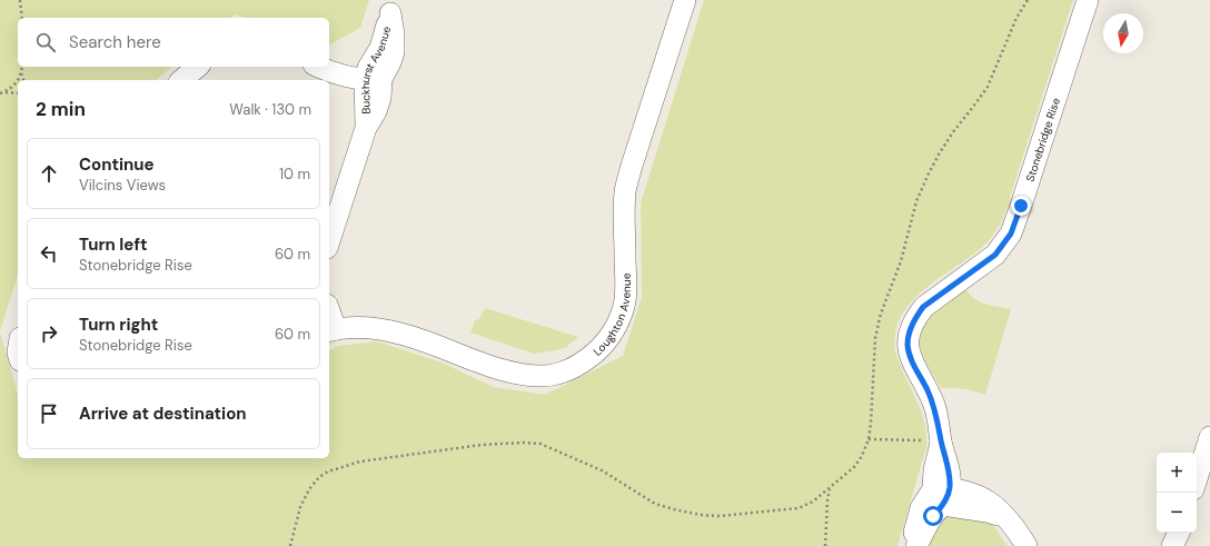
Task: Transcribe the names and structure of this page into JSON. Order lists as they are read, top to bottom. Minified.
{"streets":{"street":["Buckhurst Avenue","Stonebridge Rise","Loughton Avenue"]},"north":"bottom","page":{"search":"Search here","heading":["2 min","Walk · 130 m"],"list":[["Continue","Vilcins Views","10 m"],["Turn left","Stonebridge Rise","60 m"],["Turn right","Stonebridge Rise","60 m"],"Arrive at destination"],"map_buttons":["+","−"]}}
